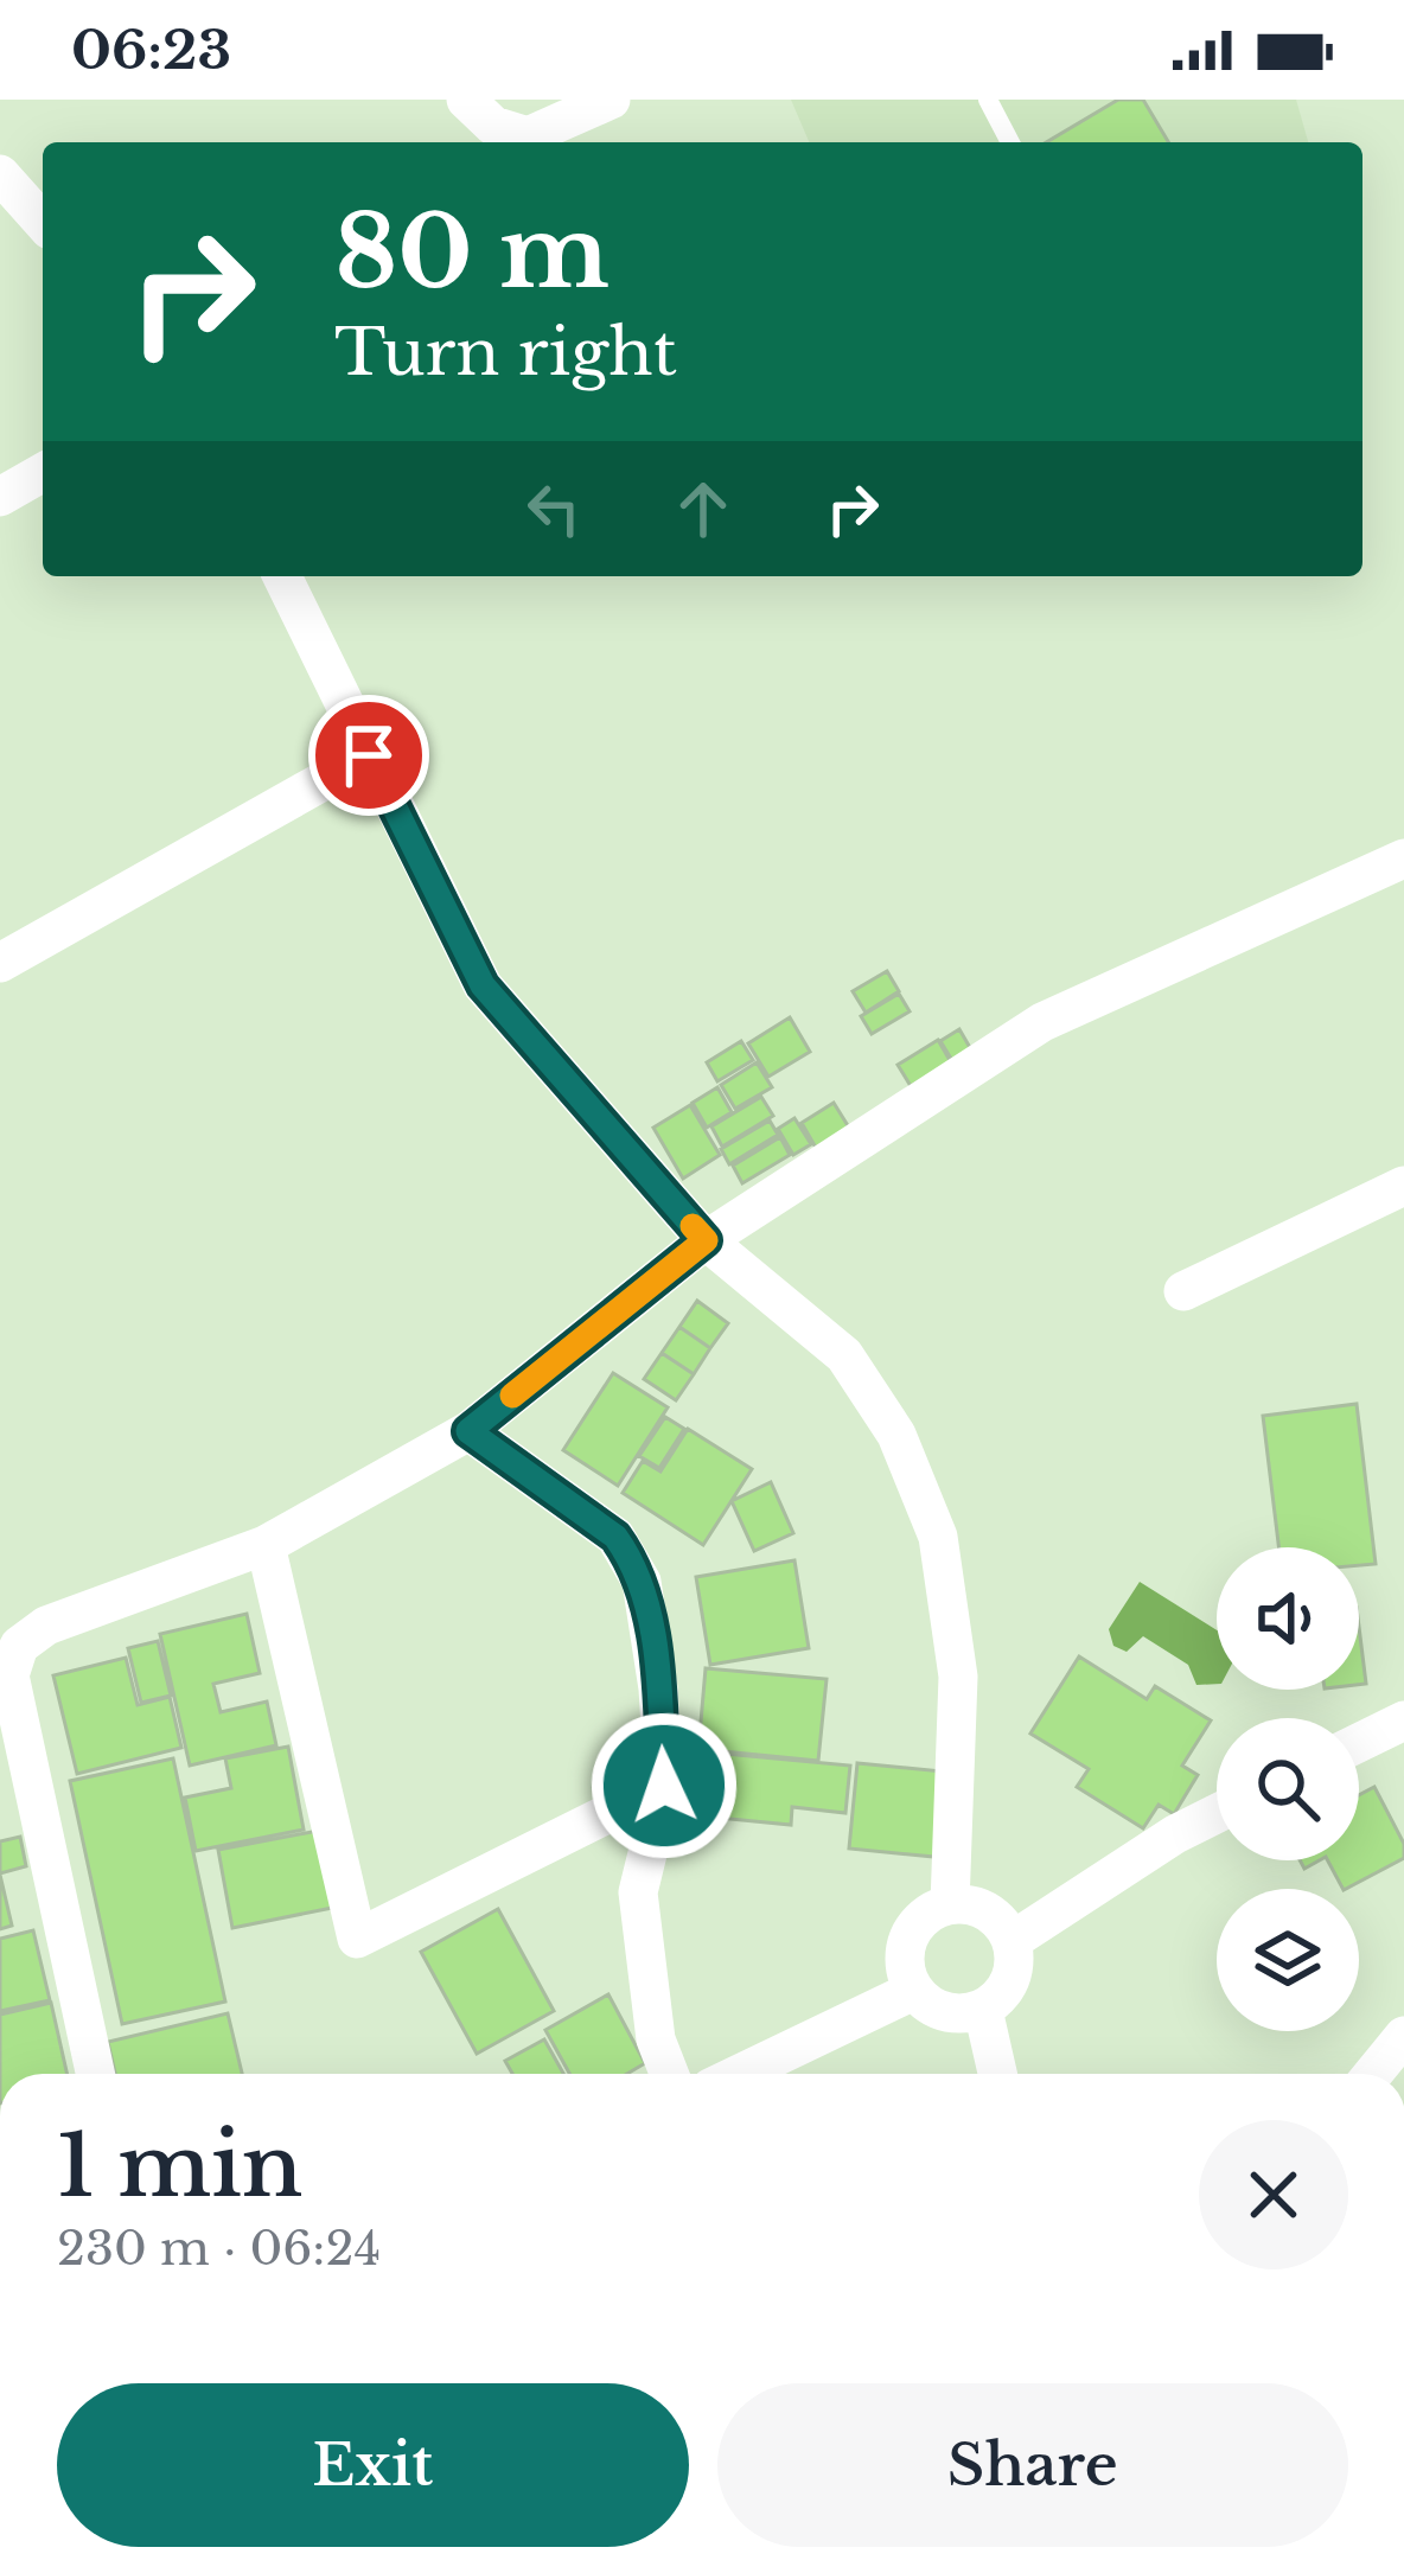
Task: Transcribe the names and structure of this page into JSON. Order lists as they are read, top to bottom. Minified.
{"page":{"status":"06:23","turn":["80 m","Turn right"],"heading":["1 min","230 m · 06:24"],"buttons":["Exit","Share"]}}
